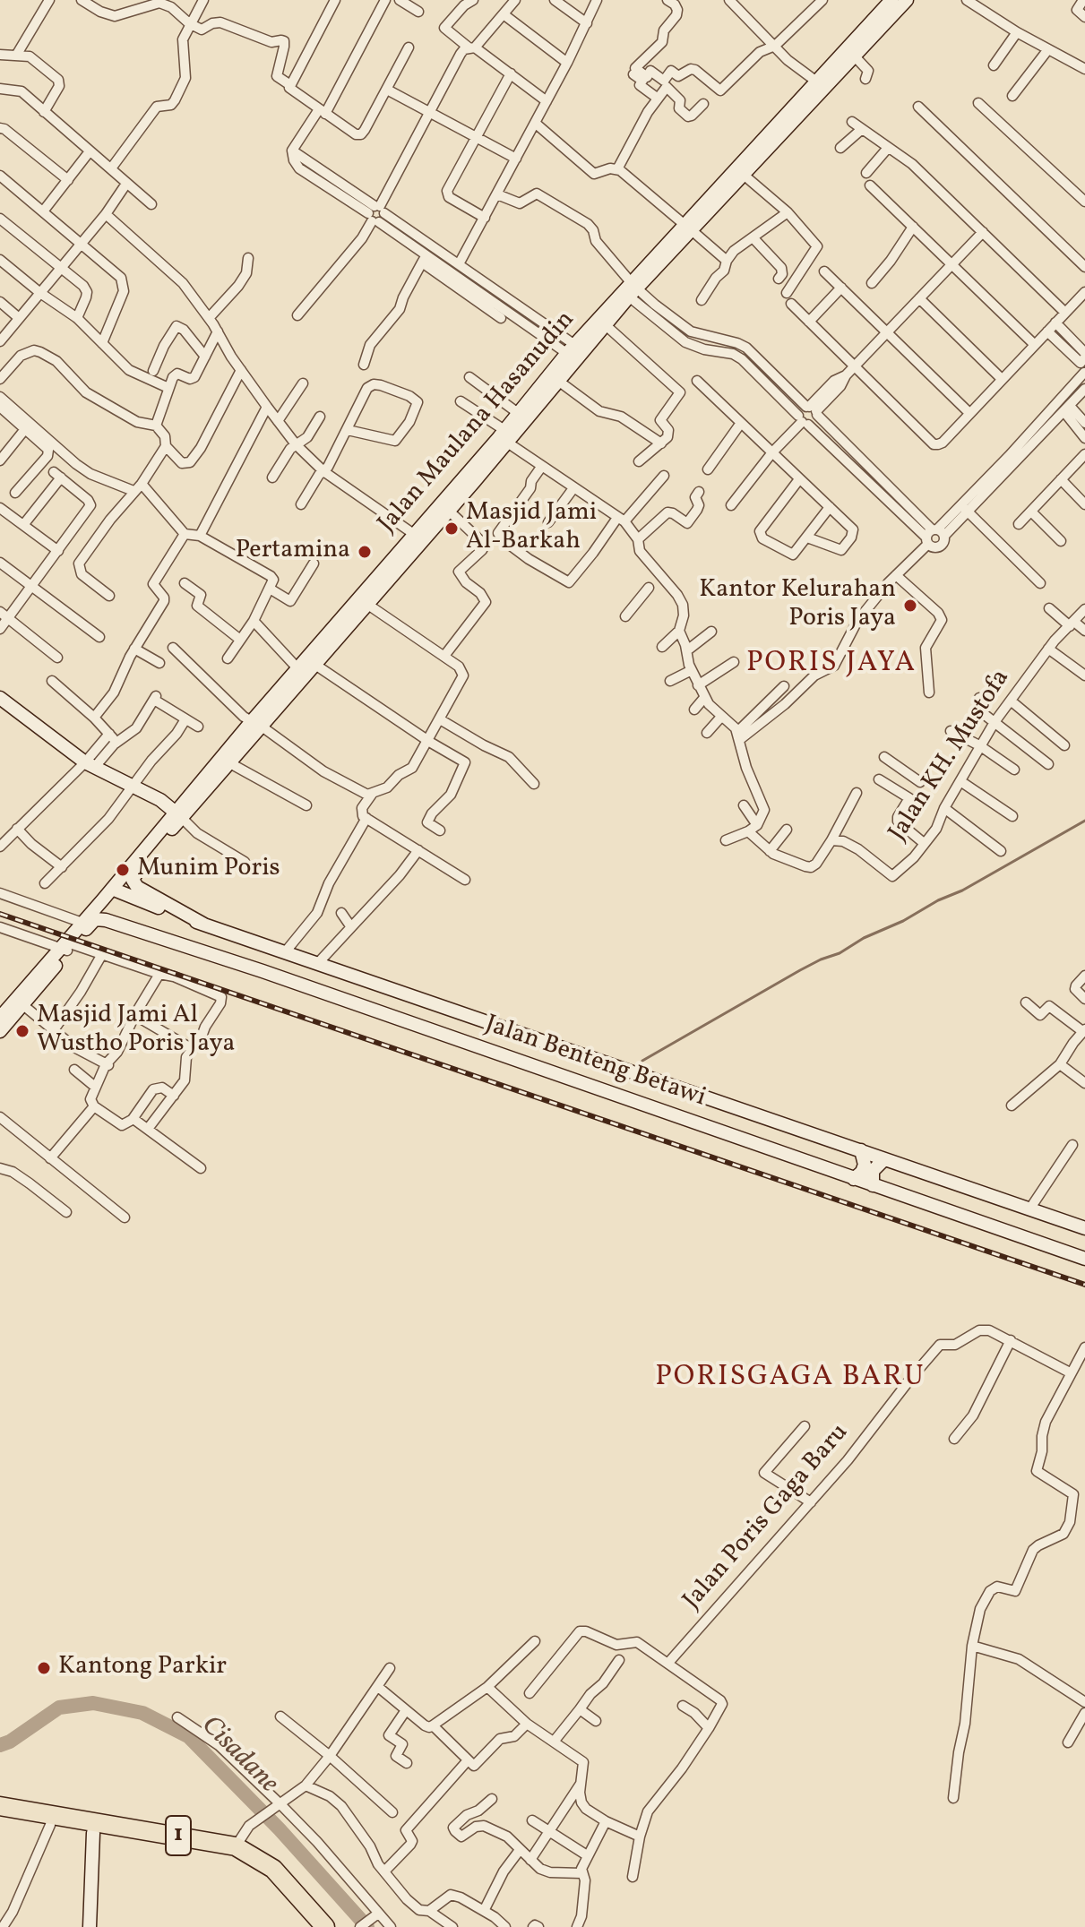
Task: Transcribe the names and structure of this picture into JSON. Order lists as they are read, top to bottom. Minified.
{"streets":{"highway":["1"],"street":["Jalan Maulana Hasanudin","Jalan KH. Mustofa","Jalan Benteng Betawi","Jalan Poris Gaga Baru"]},"crossings":[["Jalan Maulana Hasanudin","Jalan Benteng Betawi"]],"districts":["PORIS JAYA","PORISGAGA BARU"],"water":["Cisadane"],"places":["Masjid Jami Al-Barkah","Pertamina","Kantor Kelurahan Poris Jaya","Munim Poris","Masjid Jami Al Wustho Poris Jaya","Kantong Parkir"]}
